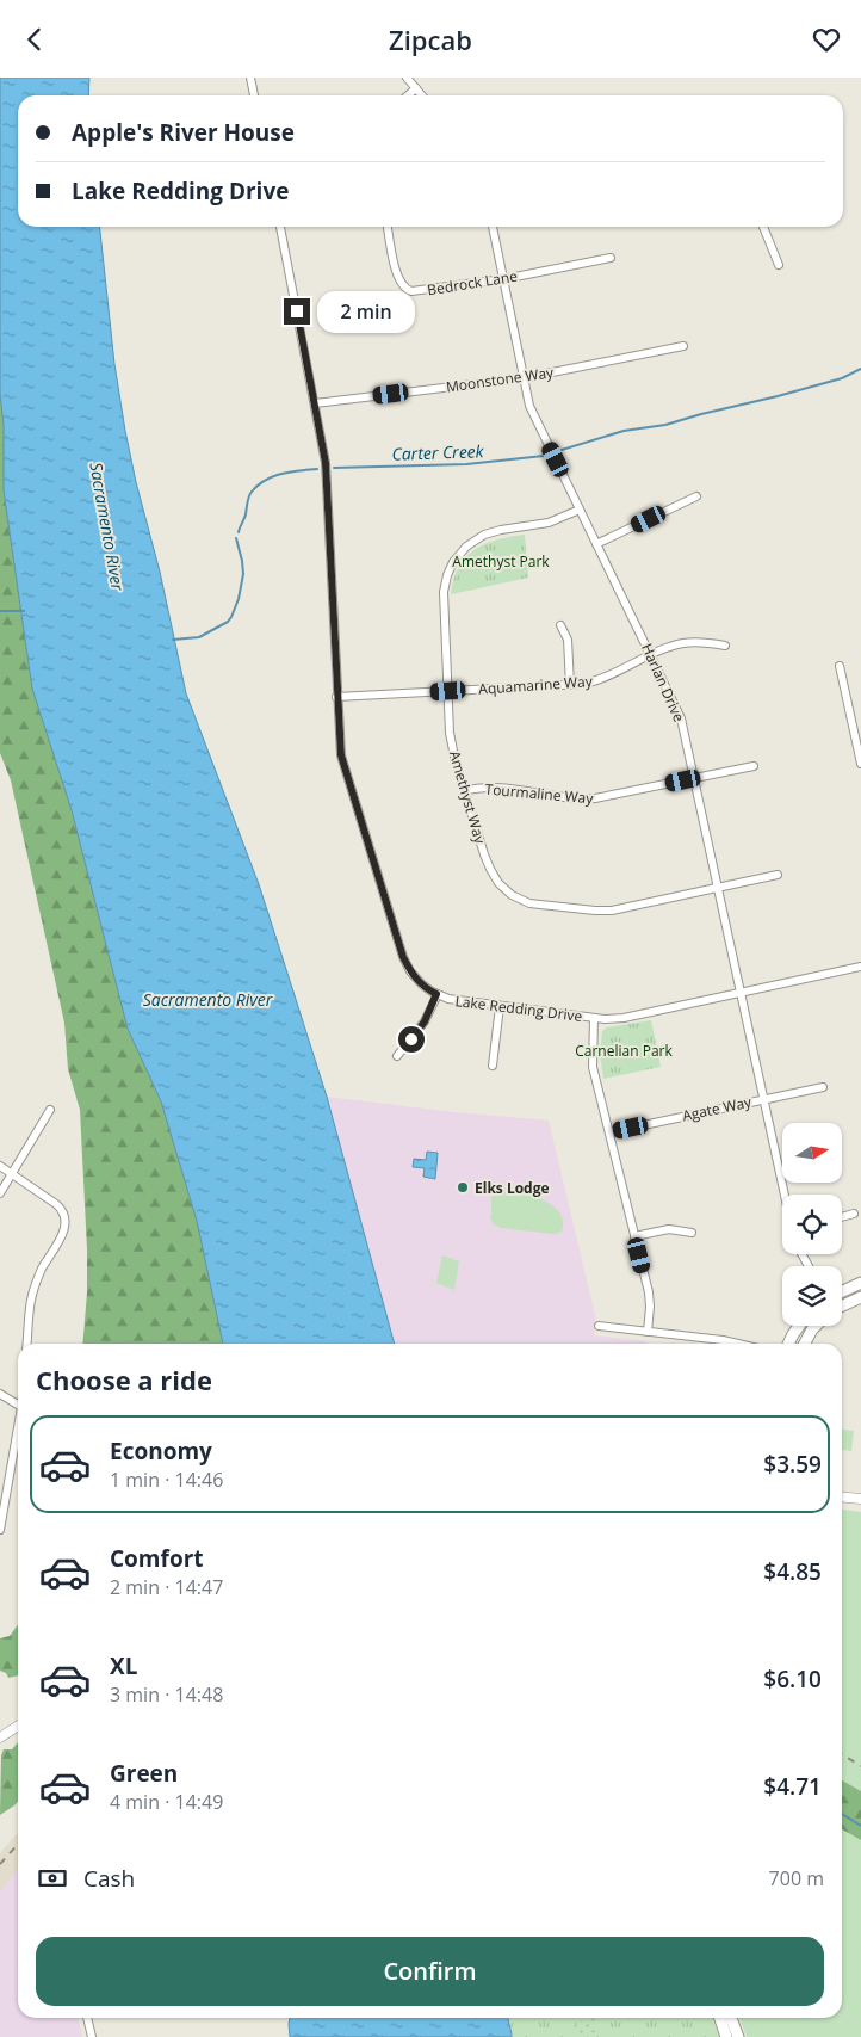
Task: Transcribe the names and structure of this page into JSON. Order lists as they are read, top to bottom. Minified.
{"streets":{"street":["Bedrock Lane","Moonstone Way","Harlan Drive","Aquamarine Way","Tourmaline Way","Amethyst Way","Lake Redding Drive","Agate Way"]},"crossings":[["Bedrock Lane","Harlan Drive"],["Moonstone Way","Harlan Drive"],["Moonstone Way","Lake Redding Drive"],["Harlan Drive","Aquamarine Way"],["Harlan Drive","Tourmaline Way"],["Harlan Drive","Amethyst Way"],["Harlan Drive","Lake Redding Drive"],["Harlan Drive","Agate Way"],["Aquamarine Way","Amethyst Way"],["Aquamarine Way","Lake Redding Drive"],["Tourmaline Way","Amethyst Way"]],"water":["Carter Creek","Sacramento River"],"parks":["Amethyst Park","Carnelian Park"],"places":["Elks Lodge"],"north":"right","page":{"header":"Zipcab","banner":["Apple's River House","Lake Redding Drive"],"bubble":"2 min","heading":"Choose a ride","list":[{"name":"Economy","note":"1 min · 14:46","value":"$3.59"},{"name":"Comfort","note":"2 min · 14:47","value":"$4.85"},{"name":"XL","note":"3 min · 14:48","value":"$6.10"},{"name":"Green","note":"4 min · 14:49","value":"$4.71"}],"pay":["Cash","700 m"],"buttons":"Confirm"}}
